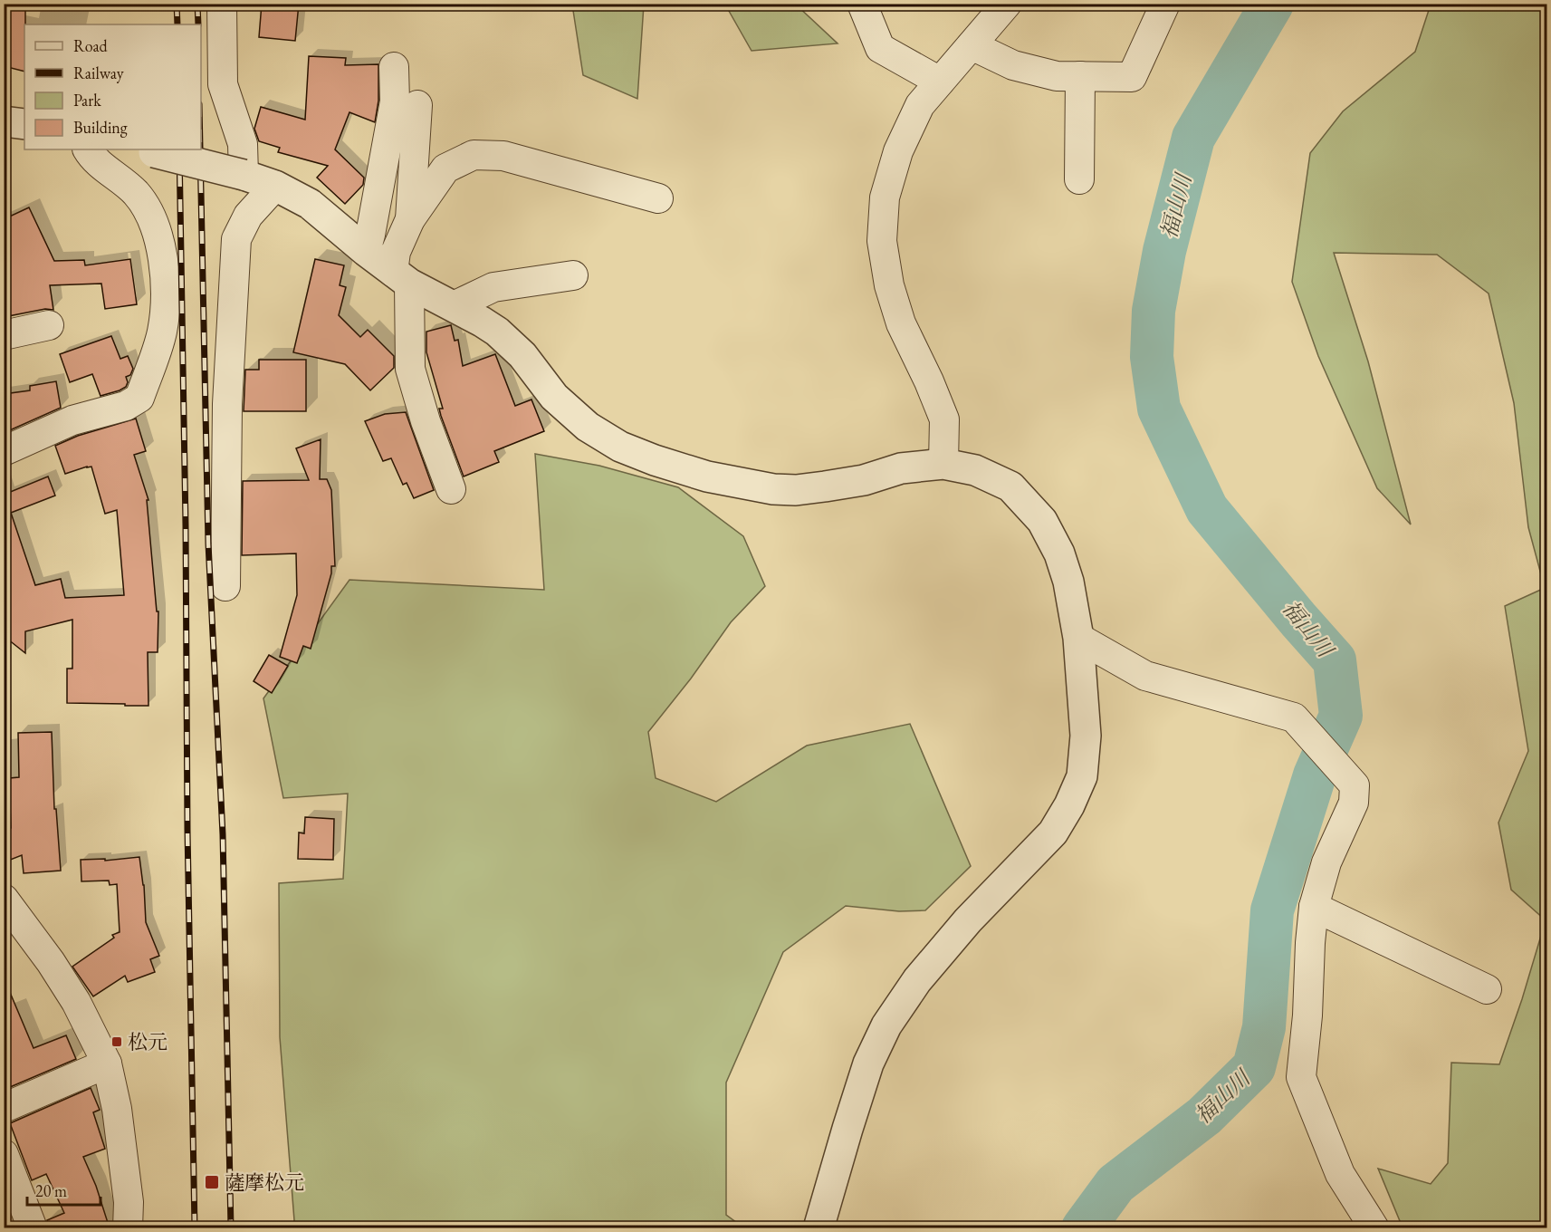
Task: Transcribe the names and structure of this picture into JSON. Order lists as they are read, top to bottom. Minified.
{"water":["福山川"],"places":{"transit":["松元","薩摩松元"]},"legend":["Road","Railway","Park","Building"],"scale_bar":"20 m"}
